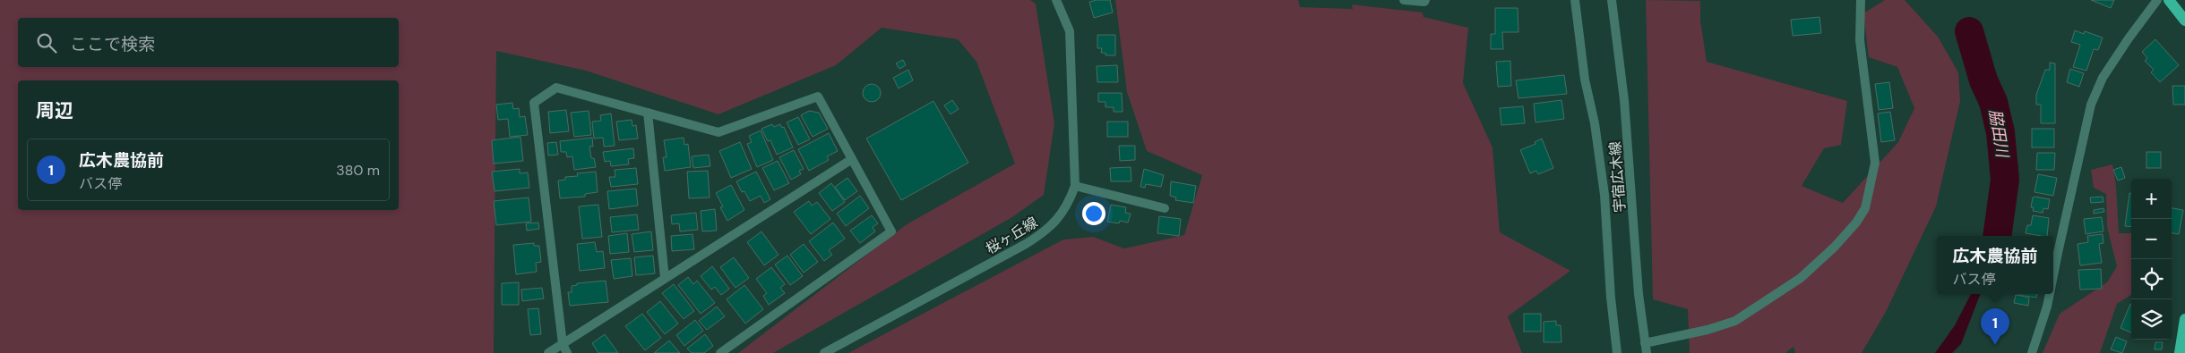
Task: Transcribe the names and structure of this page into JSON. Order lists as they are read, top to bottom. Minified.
{"streets":{"street":["宇宿広木線","桜ヶ丘線"]},"water":["脇田川"],"page":{"search":"ここで検索","heading":"周辺","list":[{"mark":"1","name":"広木農協前","note":"バス停","value":"380 m"}],"map_buttons":["+","−"],"popup":["広木農協前","バス停"],"pins":"1"}}
